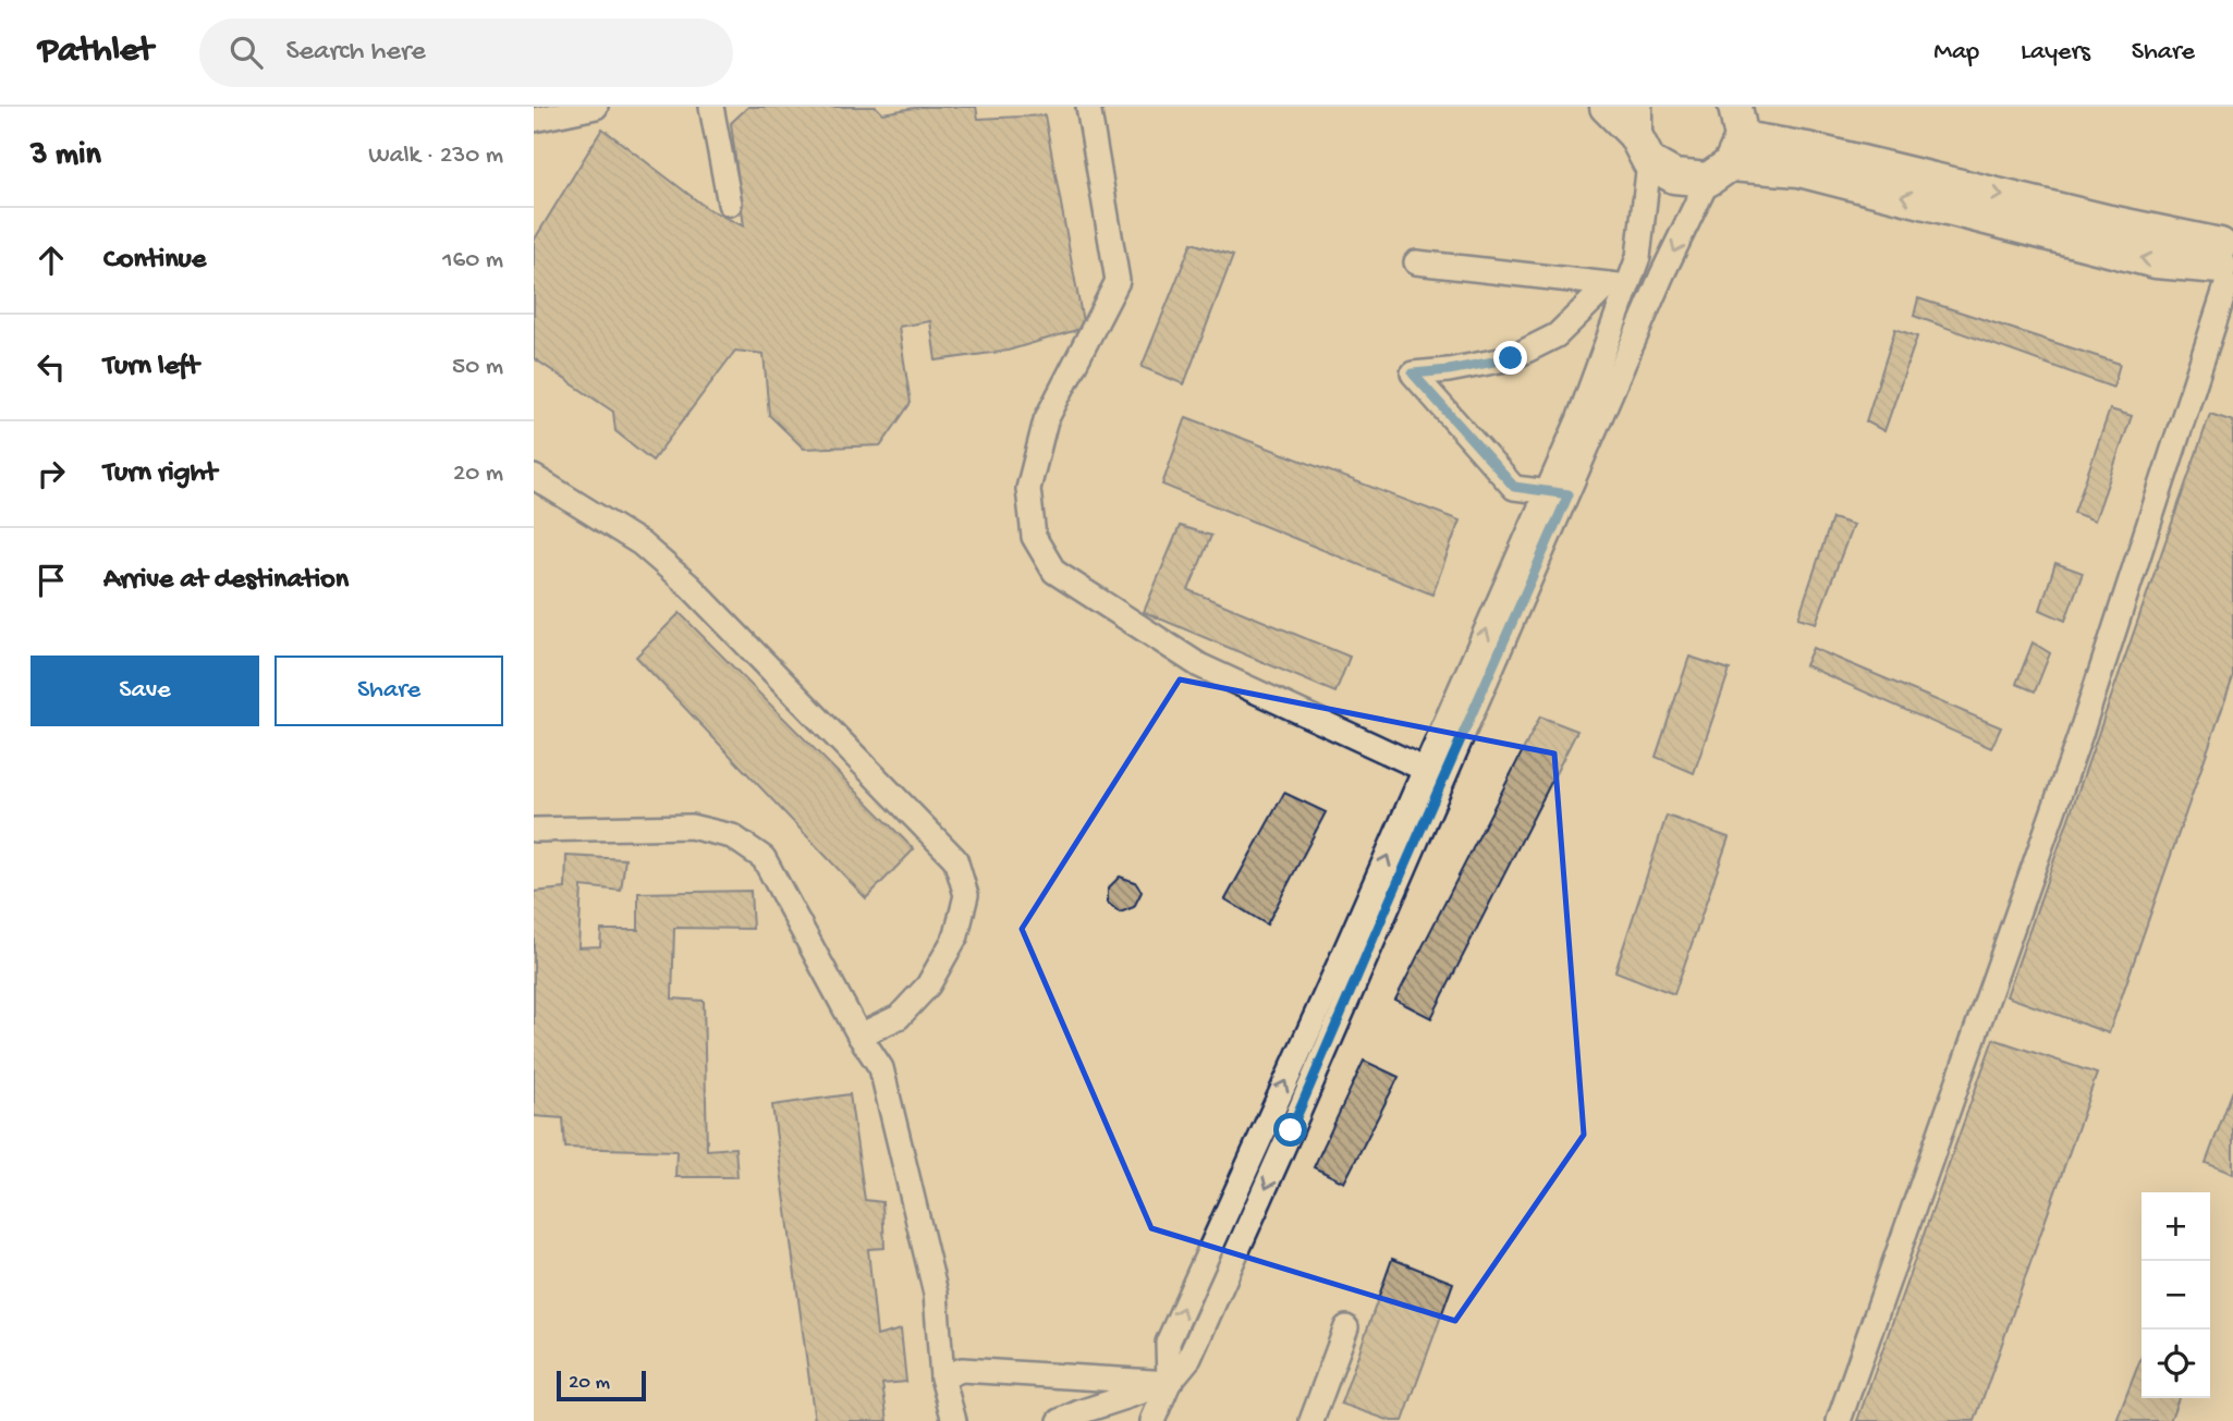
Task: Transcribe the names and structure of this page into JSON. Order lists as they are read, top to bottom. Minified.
{"scale_bar":"20 m","page":{"header":"Pathlet","search":"Search here","nav":["Map","Layers","Share"],"heading":["3 min","Walk · 230 m"],"list":[["Continue","160 m"],["Turn left","50 m"],["Turn right","20 m"],"Arrive at destination"],"buttons":["Save","Share"],"map_buttons":["+","−"],"scale":"20 m"}}
